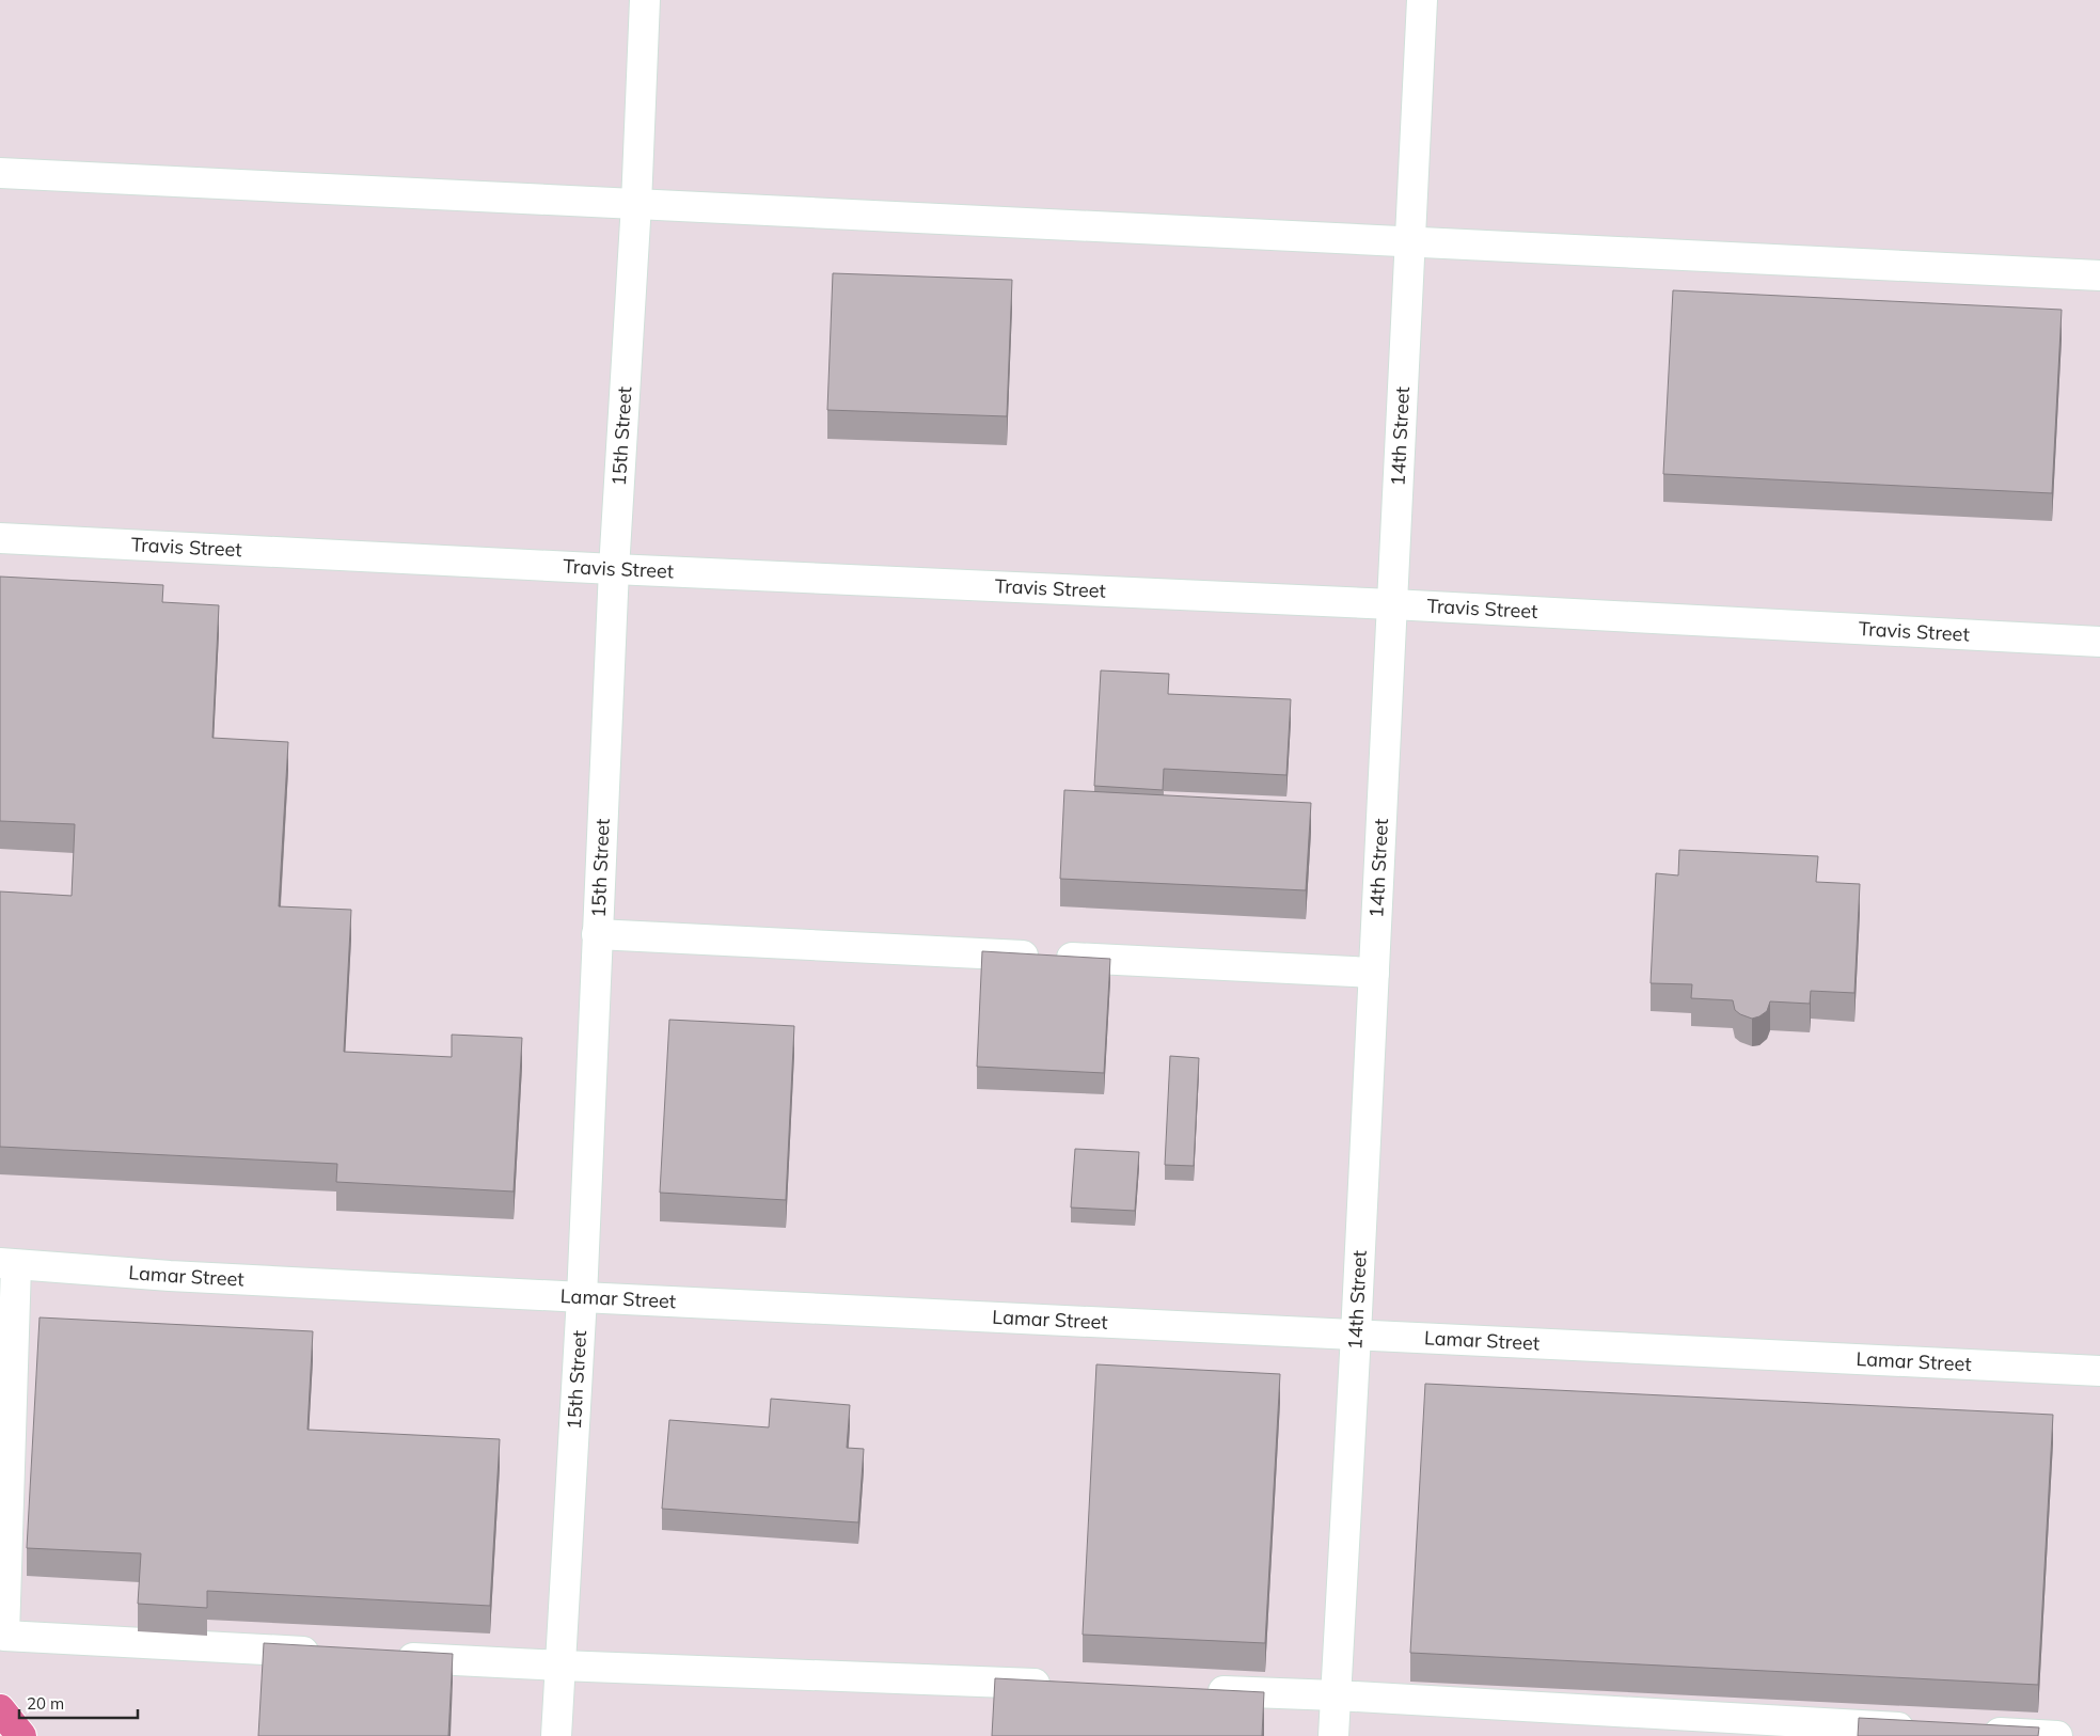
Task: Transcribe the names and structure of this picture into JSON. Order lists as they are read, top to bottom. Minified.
{"streets":{"street":["15th Street","14th Street","Travis Street","Lamar Street"]},"crossings":[["15th Street","Travis Street"],["15th Street","Lamar Street"],["14th Street","Travis Street"],["14th Street","Lamar Street"]],"scale_bar":"20 m"}
